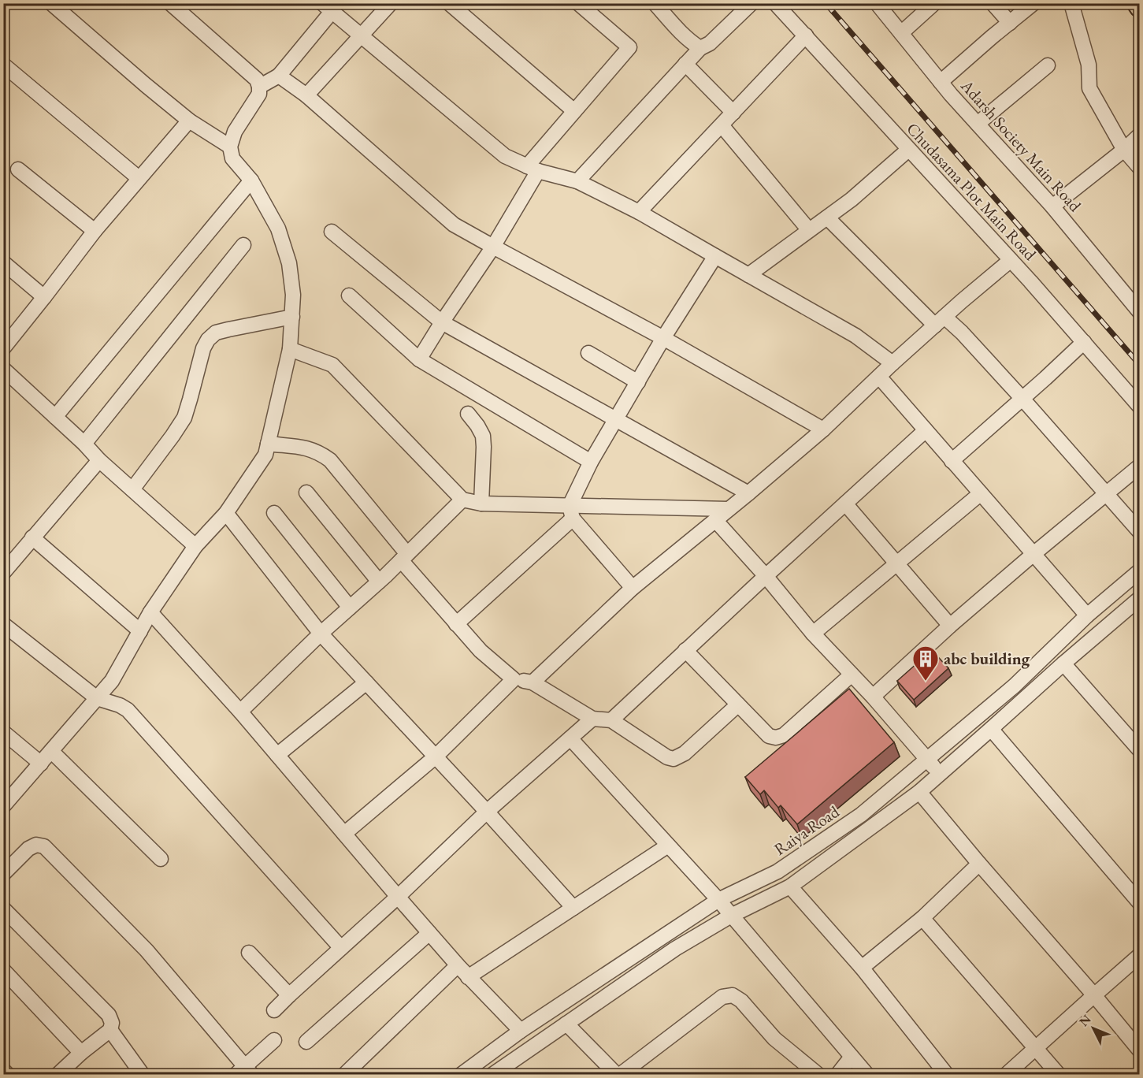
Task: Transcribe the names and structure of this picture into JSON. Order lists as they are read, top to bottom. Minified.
{"streets":{"street":["Adarsh Society Main Road","Chudasama Plot Main Road","Raiya Road"]},"places":{"building":["abc building"]},"north":"top left"}
